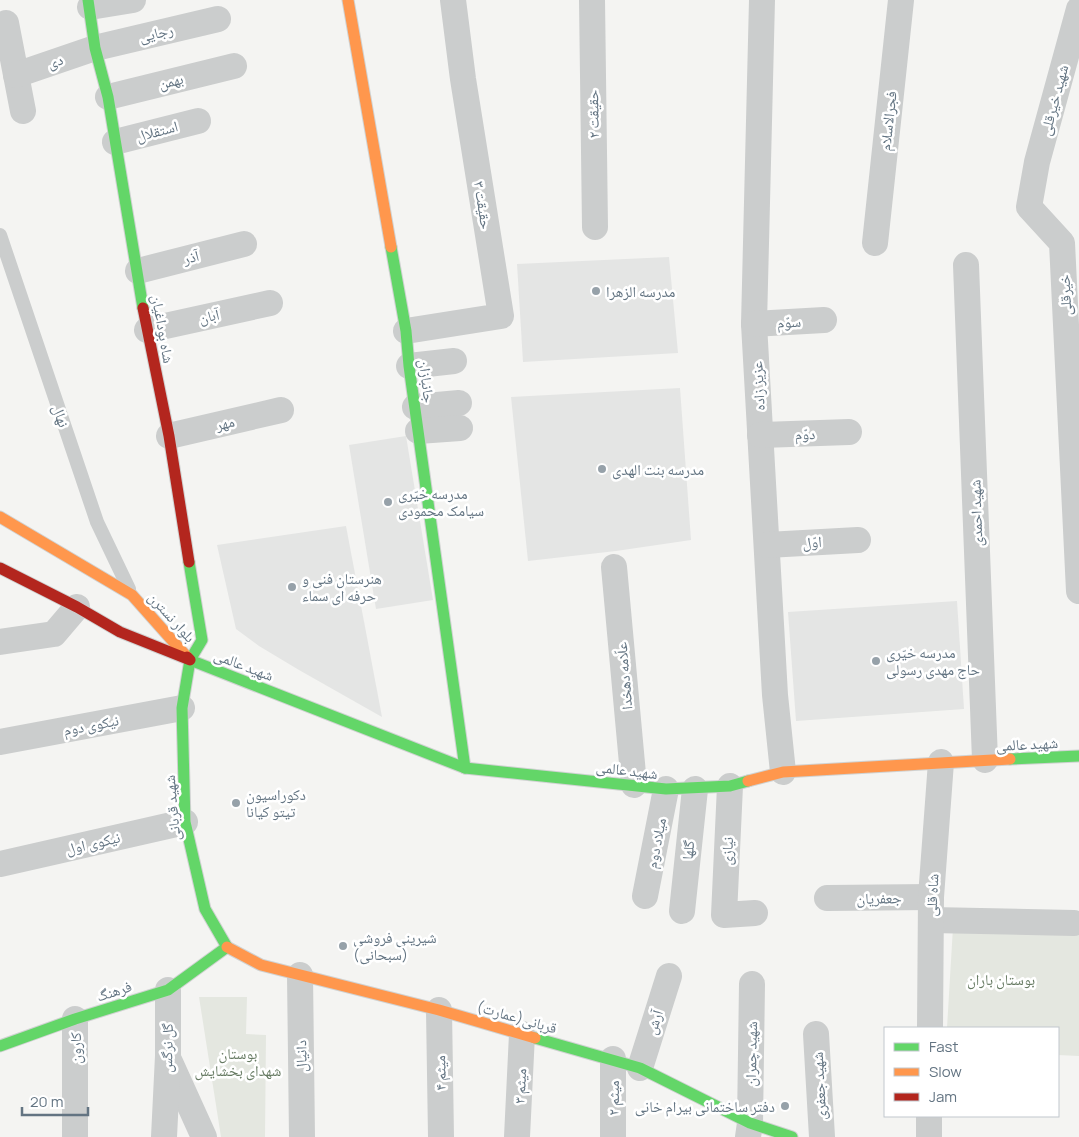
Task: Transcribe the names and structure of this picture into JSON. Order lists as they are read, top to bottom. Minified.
{"streets":{"main road":["شاه بوداغیان","جانبازان","بلوار نسترن","شهید عالمی","شهید قربانی","فرهنگ","(عمارت)قربانی"],"street":["رجایی","دی","بهمن","شهید خیرقلی","حقیقت ۲","فجرالاسلام","استقلال","حقیقت ۳","آذر","خیرقلی","آبان","سوّم","عزیز زاده","مهر","دوّم","شهید احمدی","اوّل","علّامه دهخدا","نیکوی دوم","نیکوی اول","میلاد دوم","گلها","نیازی","شاه قلی","جعفریان","آرش","کارون","گل نرگس","شهید چمران","دانیال","میثم ۴","میثم ۳","شهید جعفری","میثم ۲"],"lane":["نهال"]},"crossings":[["رجایی","دی"],["رجایی","شاه بوداغیان"],["دی","شاه بوداغیان"],["بهمن","شاه بوداغیان"],["شهید خیرقلی","خیرقلی"],["استقلال","شاه بوداغیان"],["حقیقت ۳","جانبازان"],["آذر","شاه بوداغیان"],["آبان","شاه بوداغیان"],["سوّم","عزیز زاده"],["شاه بوداغیان","مهر"],["شاه بوداغیان","بلوار نسترن"],["شاه بوداغیان","شهید عالمی"],["شاه بوداغیان","شهید قربانی"],["جانبازان","شهید عالمی"],["عزیز زاده","دوّم"],["عزیز زاده","اوّل"],["عزیز زاده","شهید عالمی"],["نهال","بلوار نسترن"],["شهید احمدی","شهید عالمی"],["بلوار نسترن","شهید عالمی"],["بلوار نسترن","شهید قربانی"],["شهید عالمی","علّامه دهخدا"],["شهید عالمی","شهید قربانی"],["شهید عالمی","میلاد دوم"],["شهید عالمی","گلها"],["شهید عالمی","نیازی"],["شهید عالمی","شاه قلی"],["نیکوی دوم","شهید قربانی"],["شهید قربانی","نیکوی اول"],["شهید قربانی","فرهنگ"],["شهید قربانی","(عمارت)قربانی"],["شاه قلی","جعفریان"],["فرهنگ","(عمارت)قربانی"],["فرهنگ","کارون"],["فرهنگ","گل نرگس"],["(عمارت)قربانی","آرش"],["(عمارت)قربانی","شهید چمران"],["(عمارت)قربانی","دانیال"],["(عمارت)قربانی","میثم ۴"],["(عمارت)قربانی","میثم ۳"],["(عمارت)قربانی","میثم ۲"]],"parks":["بوستان باران","بوستان شهدای بخشایش"],"places":["مدرسه الزهرا","مدرسه بنت الهدی","مدرسه خیّری سیامک محمودی","هنرستان فنی و حرفه ای سماء","مدرسه خیّری حاج مهدی رسولی","دکوراسیون تیتو کیانا","شیرینی فروشی (سبحانی)","دفتر ساختمانی بیرام خانی"],"legend":["Fast","Slow","Jam"],"scale_bar":"20 m"}
